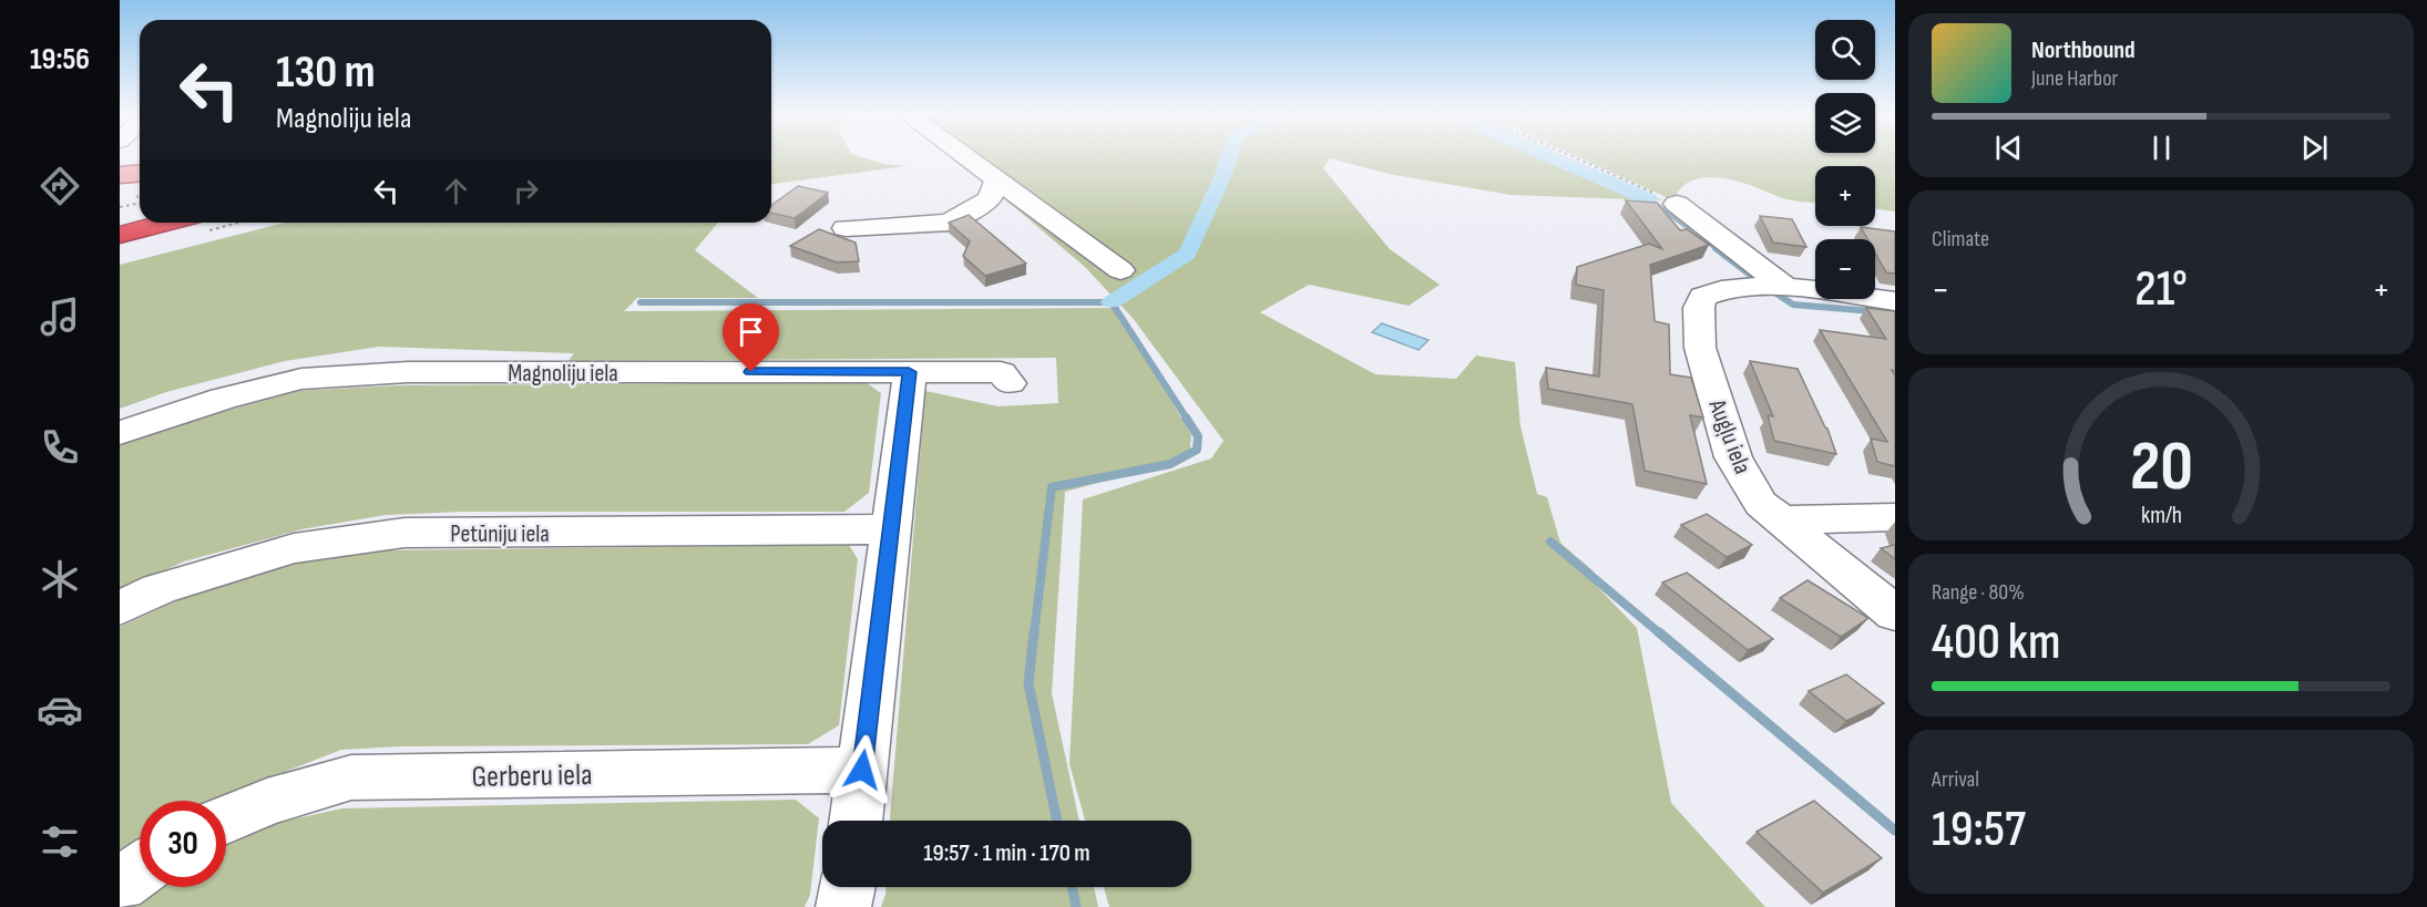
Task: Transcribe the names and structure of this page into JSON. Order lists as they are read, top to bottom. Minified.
{"streets":{"street":["Magnoliju iela","Augļu iela","Petūniju iela","Gerberu iela"]},"page":{"tabs":"19:56","map_buttons":["+","−"],"turn":["130 m","Magnoliju iela"],"song":["Northbound","June Harbor"],"tile":["Climate",["Range · 80%","400 km"],["Arrival","19:57"]],"heat":["−","21°","+"],"limit":"30","trip":"19:57 · 1 min · 170 m","gauge":["20","km/h"]}}
